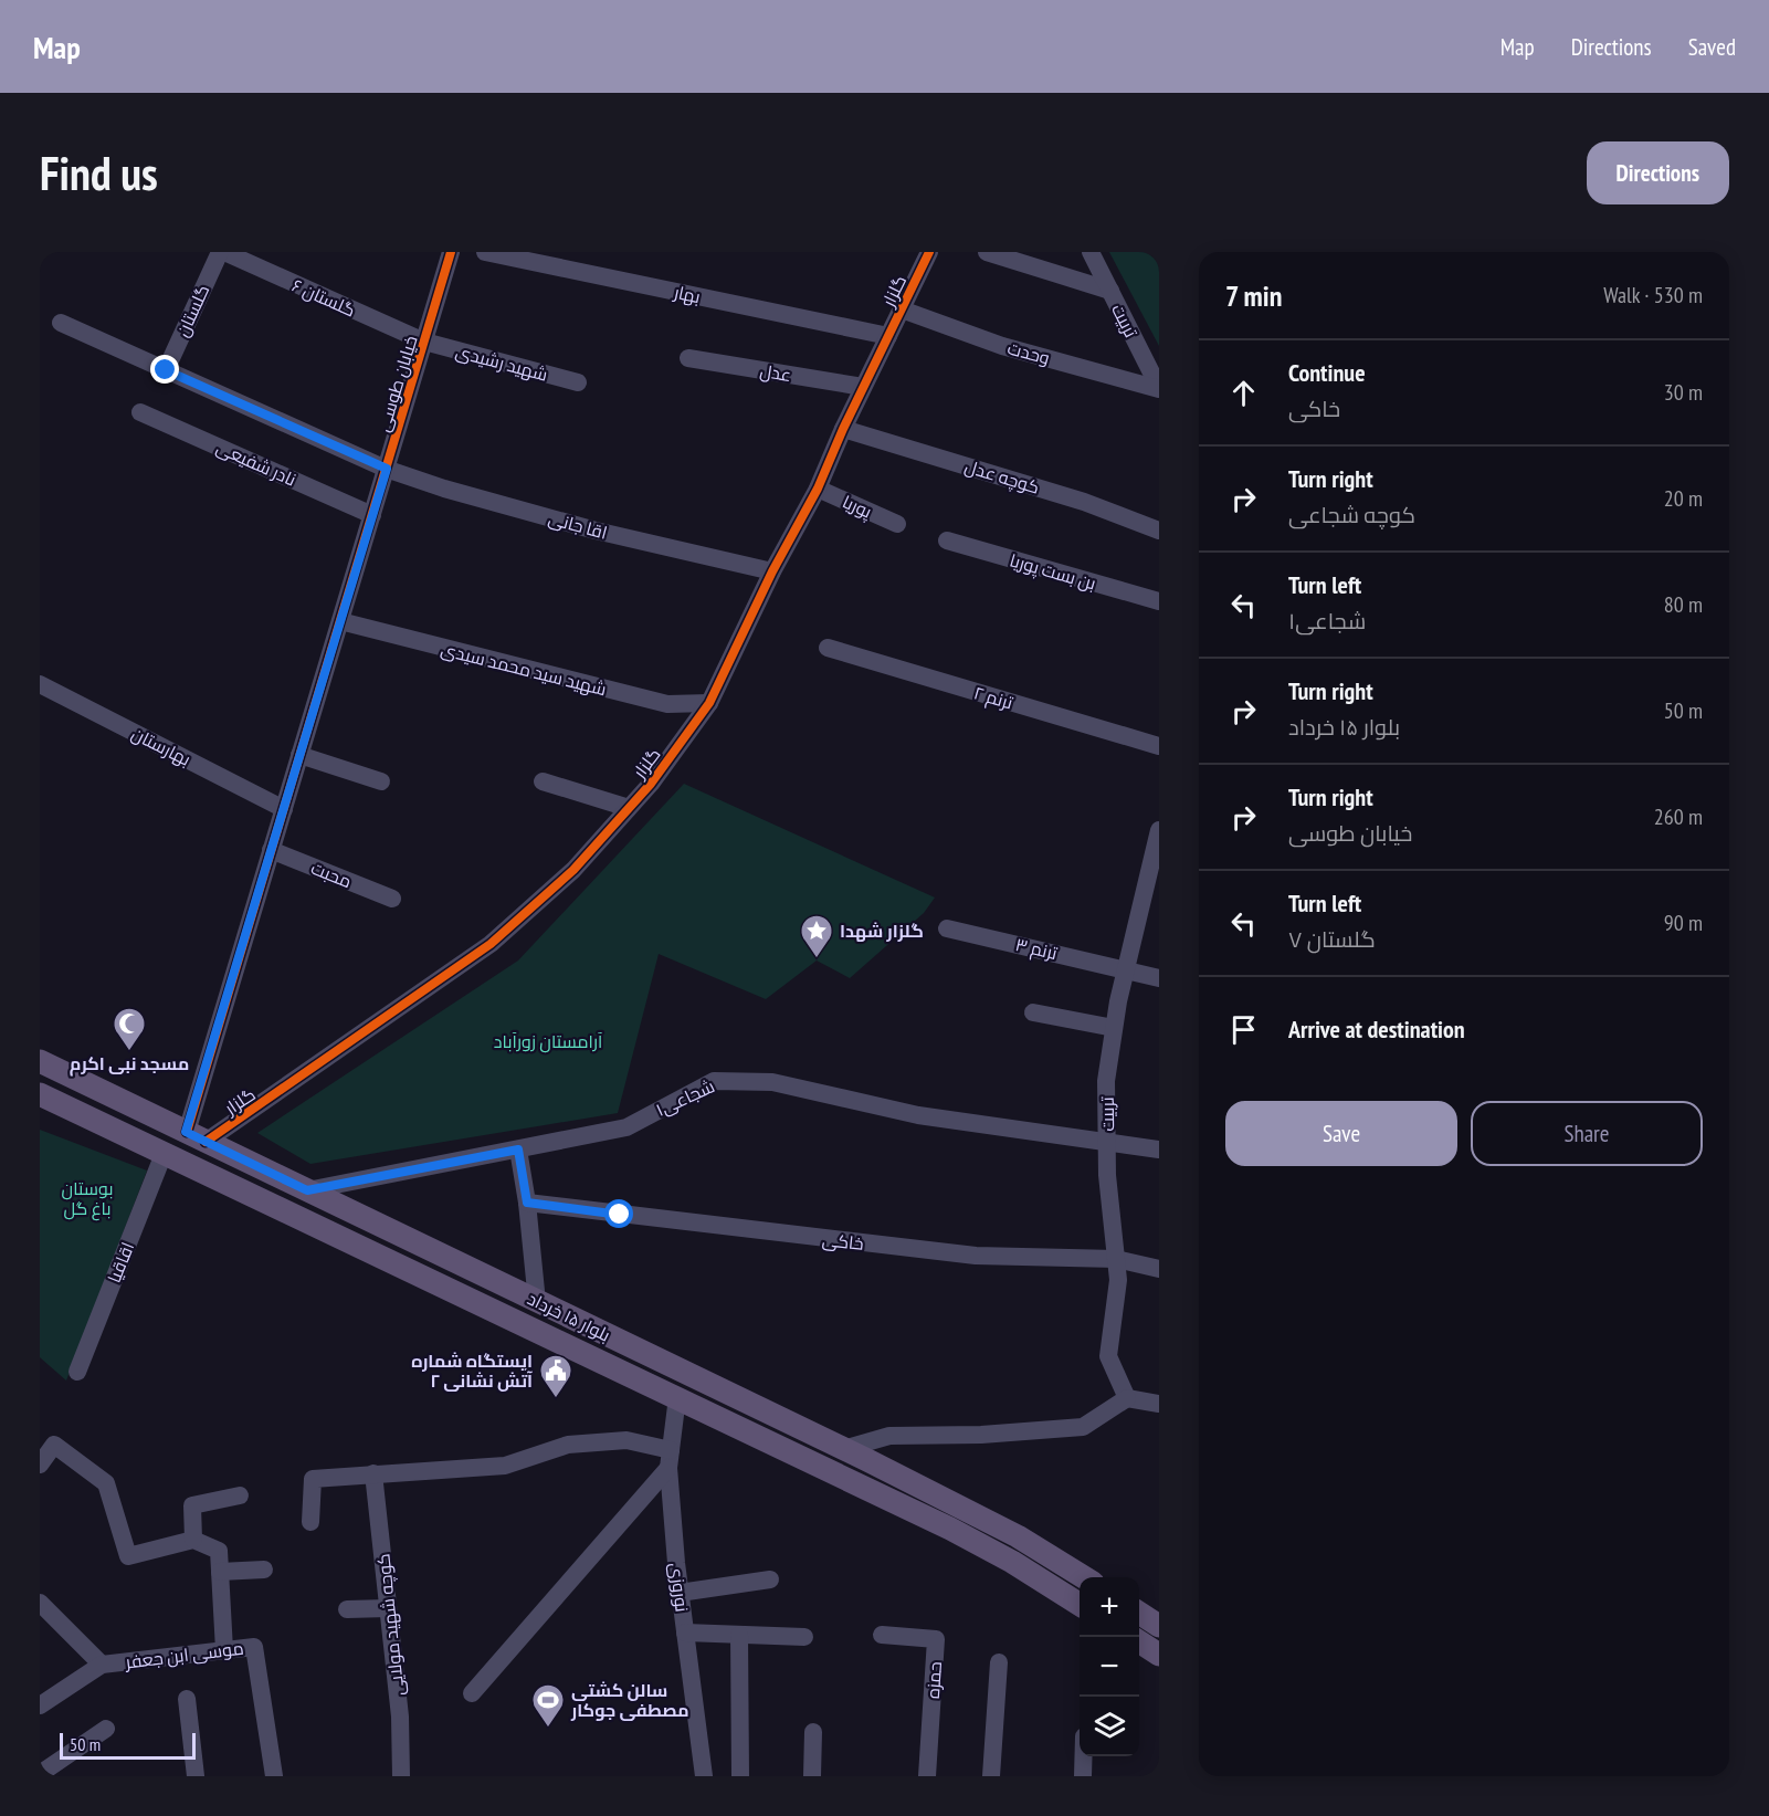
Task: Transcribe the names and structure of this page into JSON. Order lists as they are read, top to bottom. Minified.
{"streets":{"main road":["بلوار ۱۵ خرداد"],"street":["گلزار","بهار","گلستان ۶","گلستان","تربیت","وحدت","شهید رشیدی","عدل","خیابان طوسی","نادر شفیعی","کوچه عدل","پوریا","اقا جانی","بن بست پوریا","شهید سید محمد سیدی","ترنم ۲","بهارستان","محبت","ترنم ۳","شجاعی۱","خاکی","اقاقیا","نوروزی","کوچه شهید مولایی","موسی ابن جعفر","حمزه"]},"crossings":[["گلزار","بهار"],["گلزار","وحدت"],["گلزار","عدل"],["گلزار","خیابان طوسی"],["گلزار","کوچه عدل"],["گلزار","پوریا"],["گلزار","اقا جانی"],["گلزار","شهید سید محمد سیدی"],["گلزار","بلوار ۱۵ خرداد"],["گلستان ۶","گلستان"],["گلستان ۶","شهید رشیدی"],["گلستان ۶","خیابان طوسی"],["گلستان","اقا جانی"],["تربیت","وحدت"],["تربیت","ترنم ۳"],["تربیت","شجاعی۱"],["تربیت","خاکی"],["شهید رشیدی","خیابان طوسی"],["خیابان طوسی","نادر شفیعی"],["خیابان طوسی","اقا جانی"],["خیابان طوسی","شهید سید محمد سیدی"],["خیابان طوسی","بهارستان"],["خیابان طوسی","محبت"],["خیابان طوسی","بلوار ۱۵ خرداد"],["شجاعی۱","بلوار ۱۵ خرداد"],["اقاقیا","بلوار ۱۵ خرداد"],["بلوار ۱۵ خرداد","نوروزی"]],"parks":["آرامستان زورآباد","بوستان باغ گل"],"places":{"place":["گلزار شهدا"],"mosque":["مسجد نبی اکرم"],"public building":["ایستگاه شماره ۲ آتش نشانی"],"sports":["سالن کشتی مصطفی جوکار"]},"scale_bar":"50 m","page":{"header":"Map","nav":["Map","Directions","Saved"],"buttons":["Directions",["Save","Share"]],"title":"Find us","heading":["7 min","Walk · 530 m"],"list":[["Continue","خاکی","30 m"],["Turn right","کوچه شجاعی","20 m"],["Turn left","شجاعی۱","80 m"],["Turn right","بلوار ۱۵ خرداد","50 m"],["Turn right","خیابان طوسی","260 m"],["Turn left","گلستان ۷","90 m"],"Arrive at destination"],"map_buttons":["+","−"],"scale":"50 m"}}
